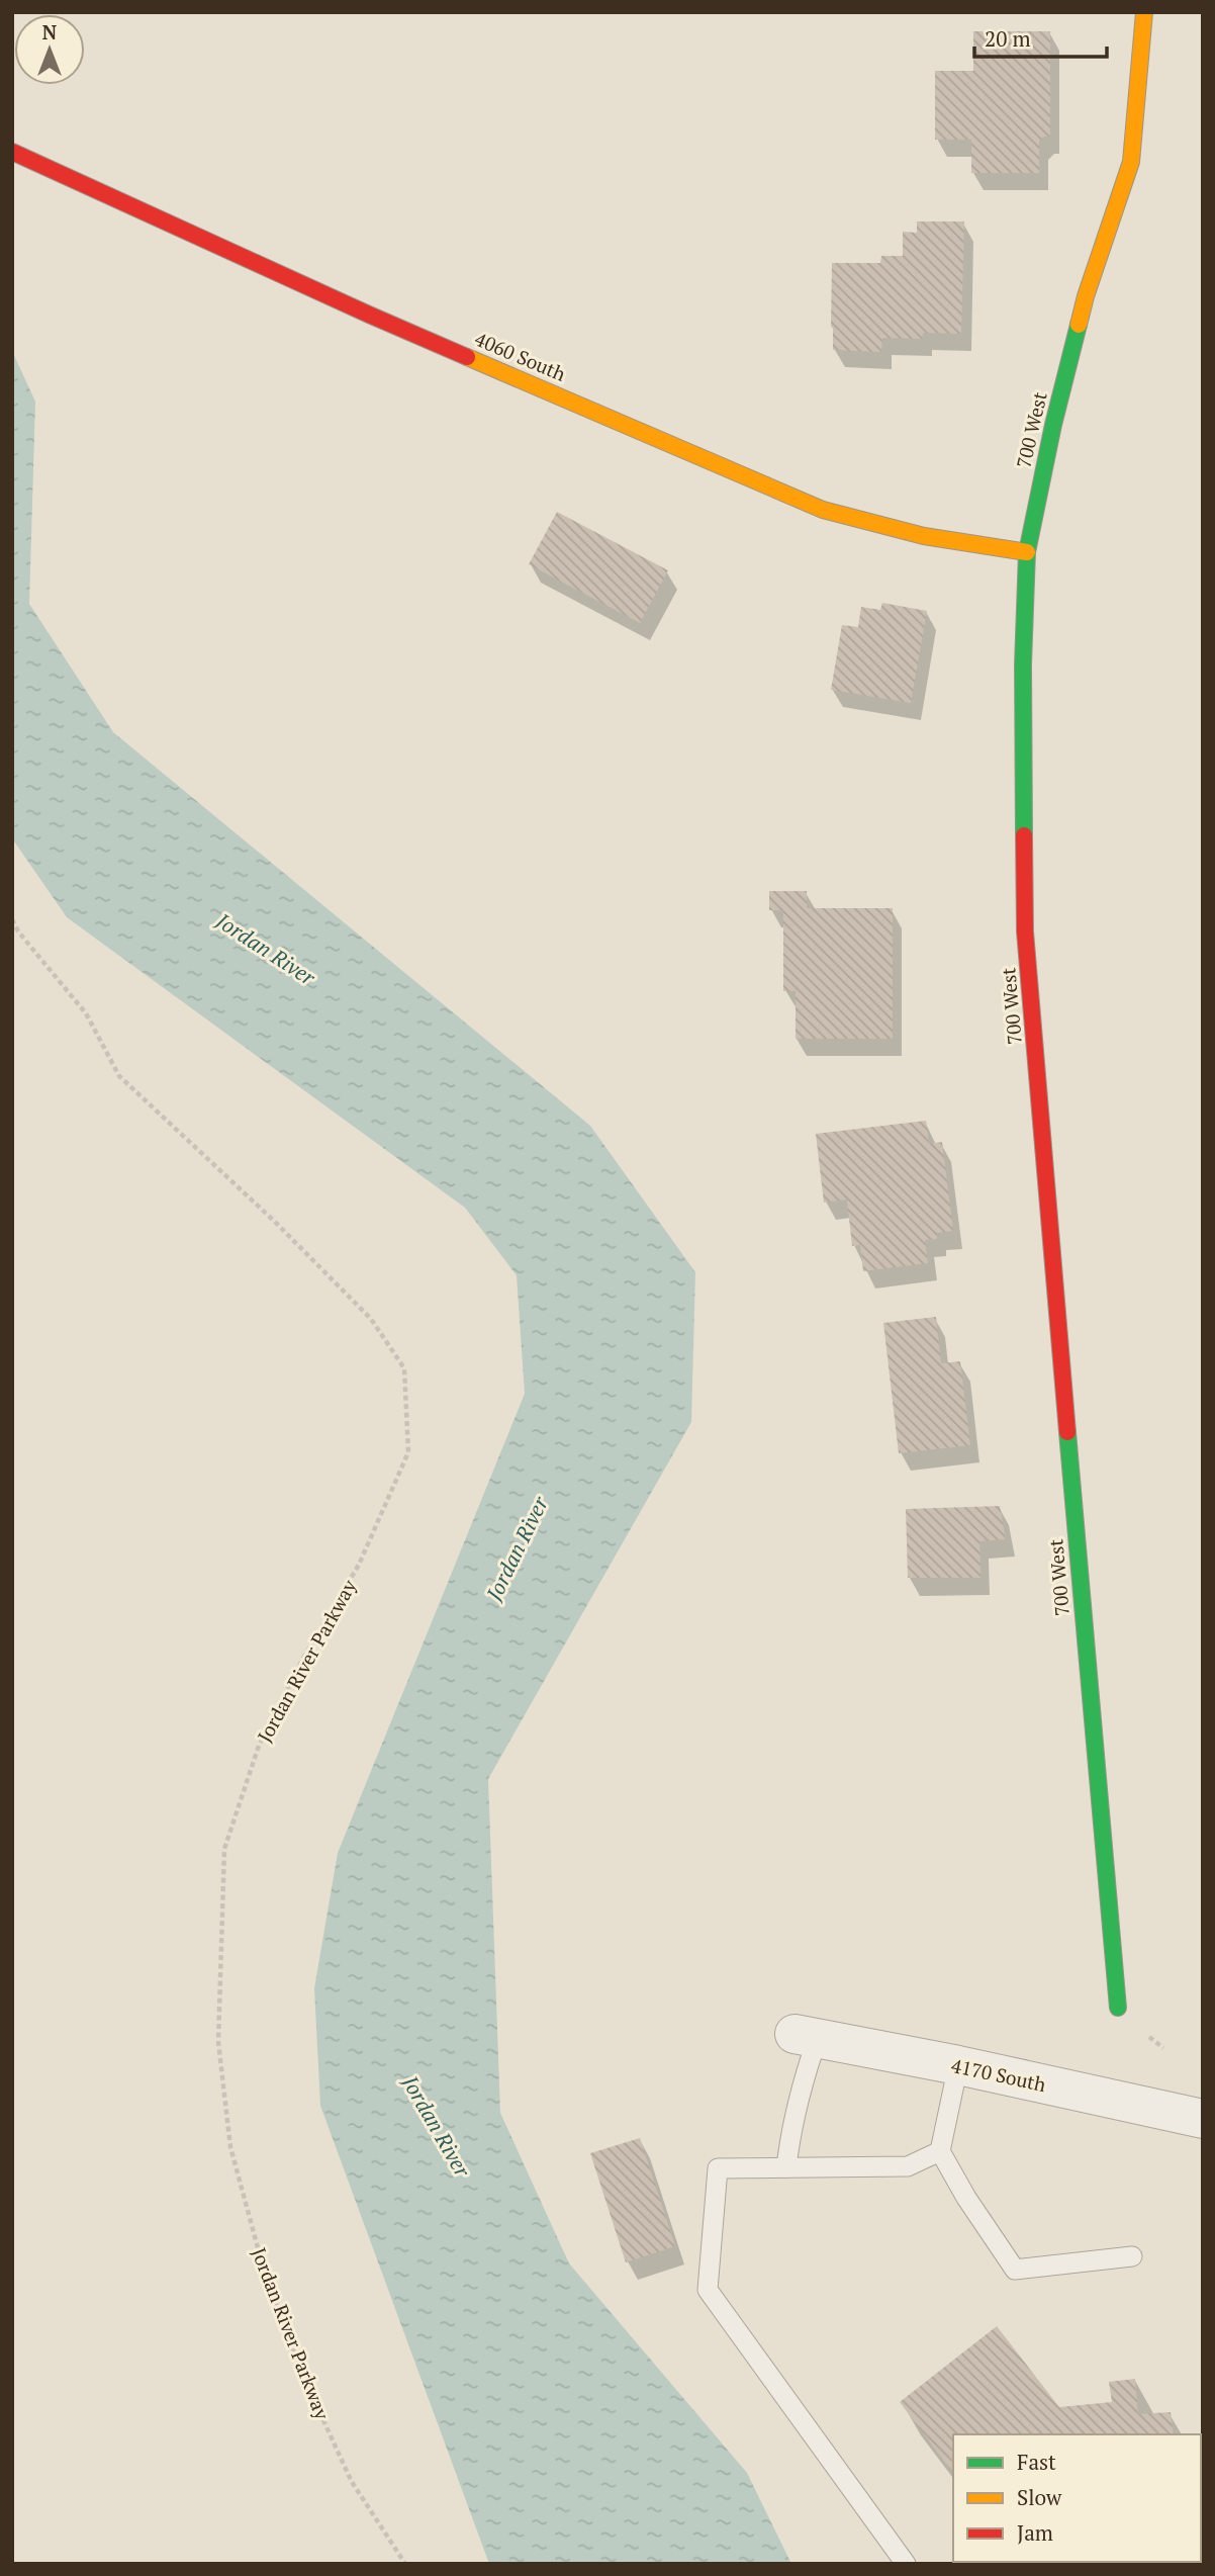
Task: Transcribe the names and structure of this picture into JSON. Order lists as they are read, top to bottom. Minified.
{"streets":{"street":["4060 South","700 West","4170 South"],"path":["Jordan River Parkway"]},"crossings":[["4060 South","700 West"]],"water":["Jordan River"],"legend":["Fast","Slow","Jam"],"scale_bar":"20 m","north":"top"}
